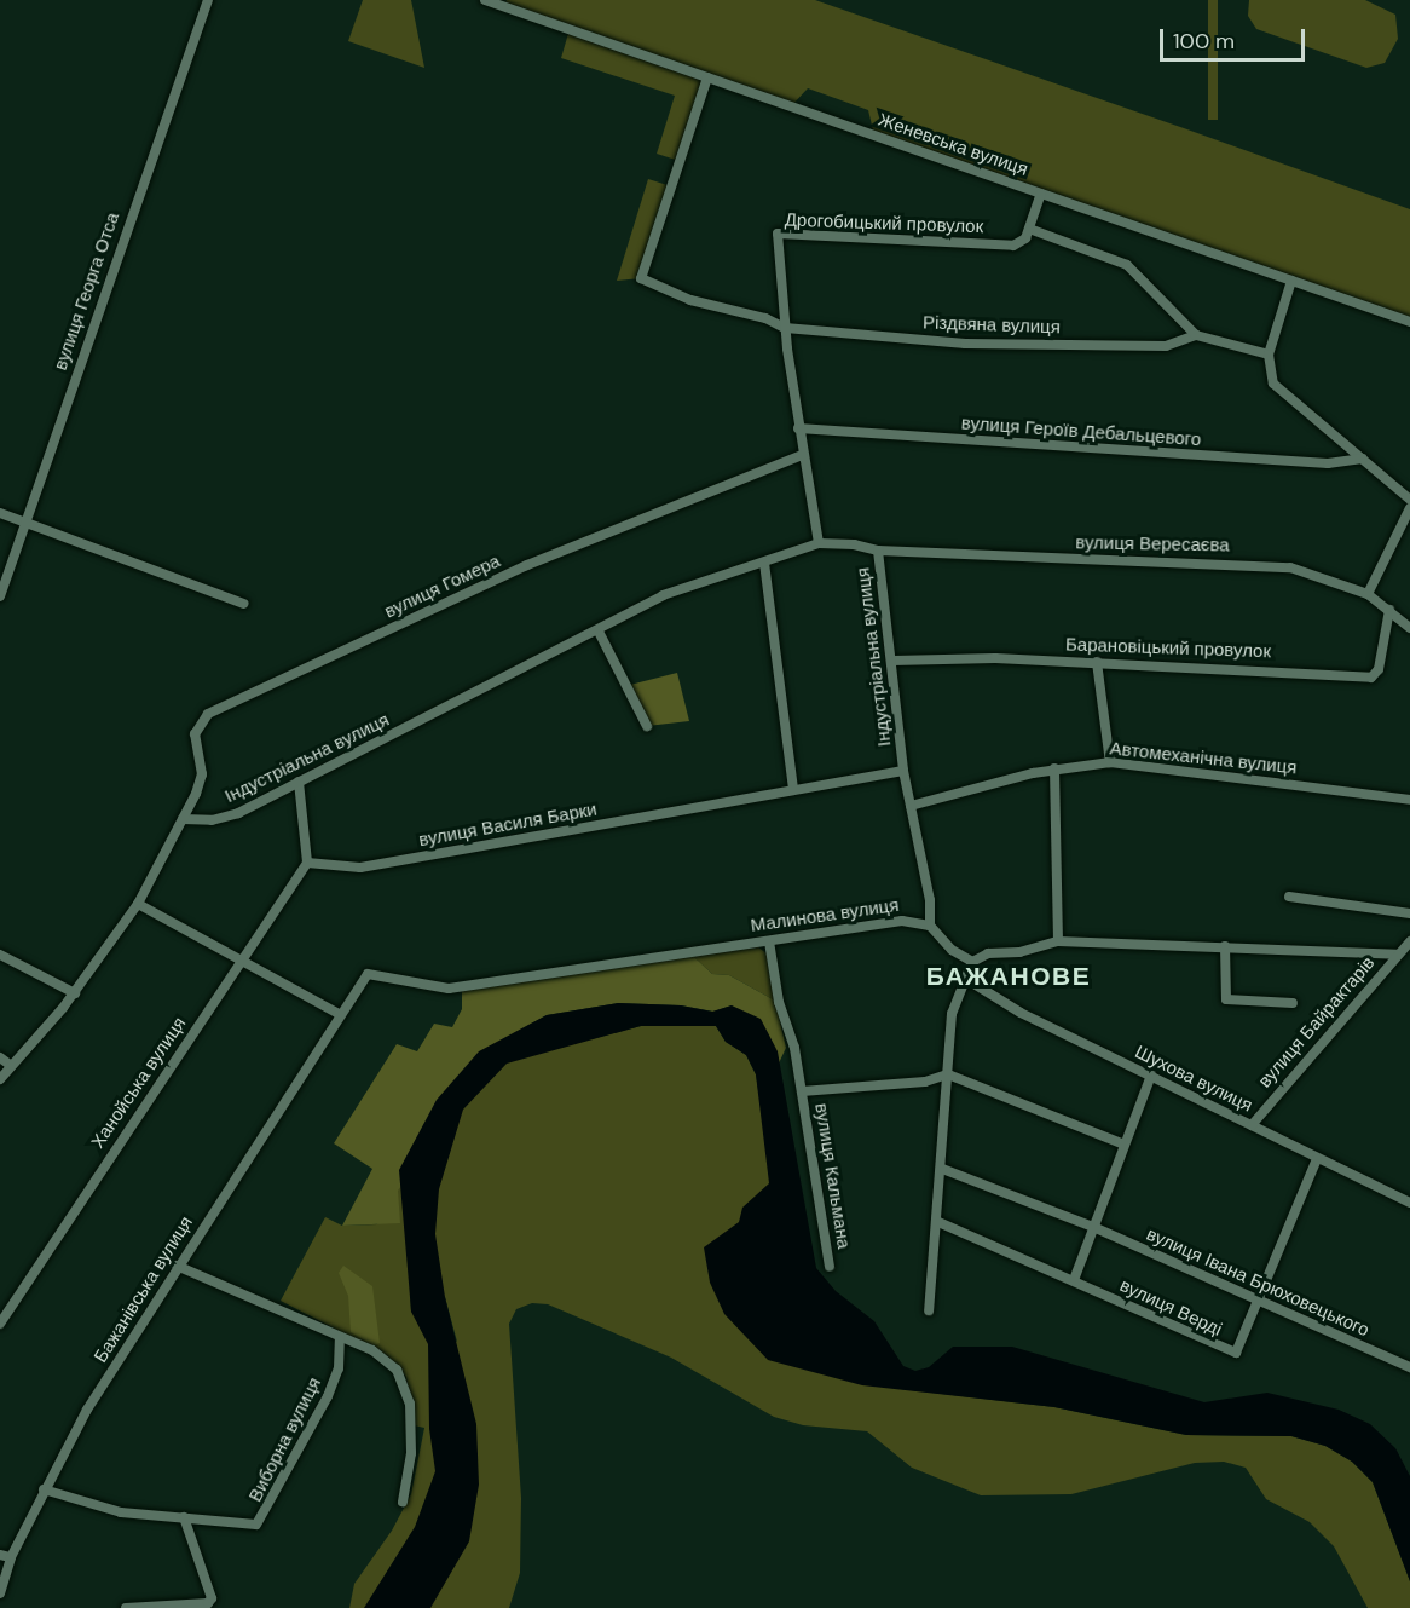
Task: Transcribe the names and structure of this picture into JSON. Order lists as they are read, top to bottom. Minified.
{"streets":{"street":["Женевська вулиця","Дрогобицький провулок","вулиця Георга Отса","Різдвяна вулиця","вулиця Героїв Дебальцевого","вулиця Вересаєва","вулиця Гомера","Барановіцький провулок","Індустріальна вулиця","Автомеханічна вулиця","вулиця Василя Барки","Малинова вулиця","вулиця Байрактарів","Шухова вулиця","Ханойська вулиця","вулиця Кальмана","вулиця Івана Брюховецького","Бажанівська вулиця","вулиця Верді","Виборна вулиця"]},"crossings":[["Женевська вулиця","Різдвяна вулиця"],["Дрогобицький провулок","Різдвяна вулиця"],["вулиця Вересаєва","Барановіцький провулок"],["вулиця Вересаєва","Індустріальна вулиця"],["вулиця Гомера","Індустріальна вулиця"],["Барановіцький провулок","Індустріальна вулиця"],["Індустріальна вулиця","Автомеханічна вулиця"],["Індустріальна вулиця","вулиця Василя Барки"],["Індустріальна вулиця","Малинова вулиця"],["вулиця Василя Барки","Ханойська вулиця"],["Малинова вулиця","вулиця Кальмана"],["Малинова вулиця","Бажанівська вулиця"],["вулиця Байрактарів","Шухова вулиця"],["Шухова вулиця","вулиця Верді"],["вулиця Івана Брюховецького","вулиця Верді"],["Бажанівська вулиця","Виборна вулиця"]],"districts":["БАЖАНОВЕ"],"scale_bar":"100 m"}
